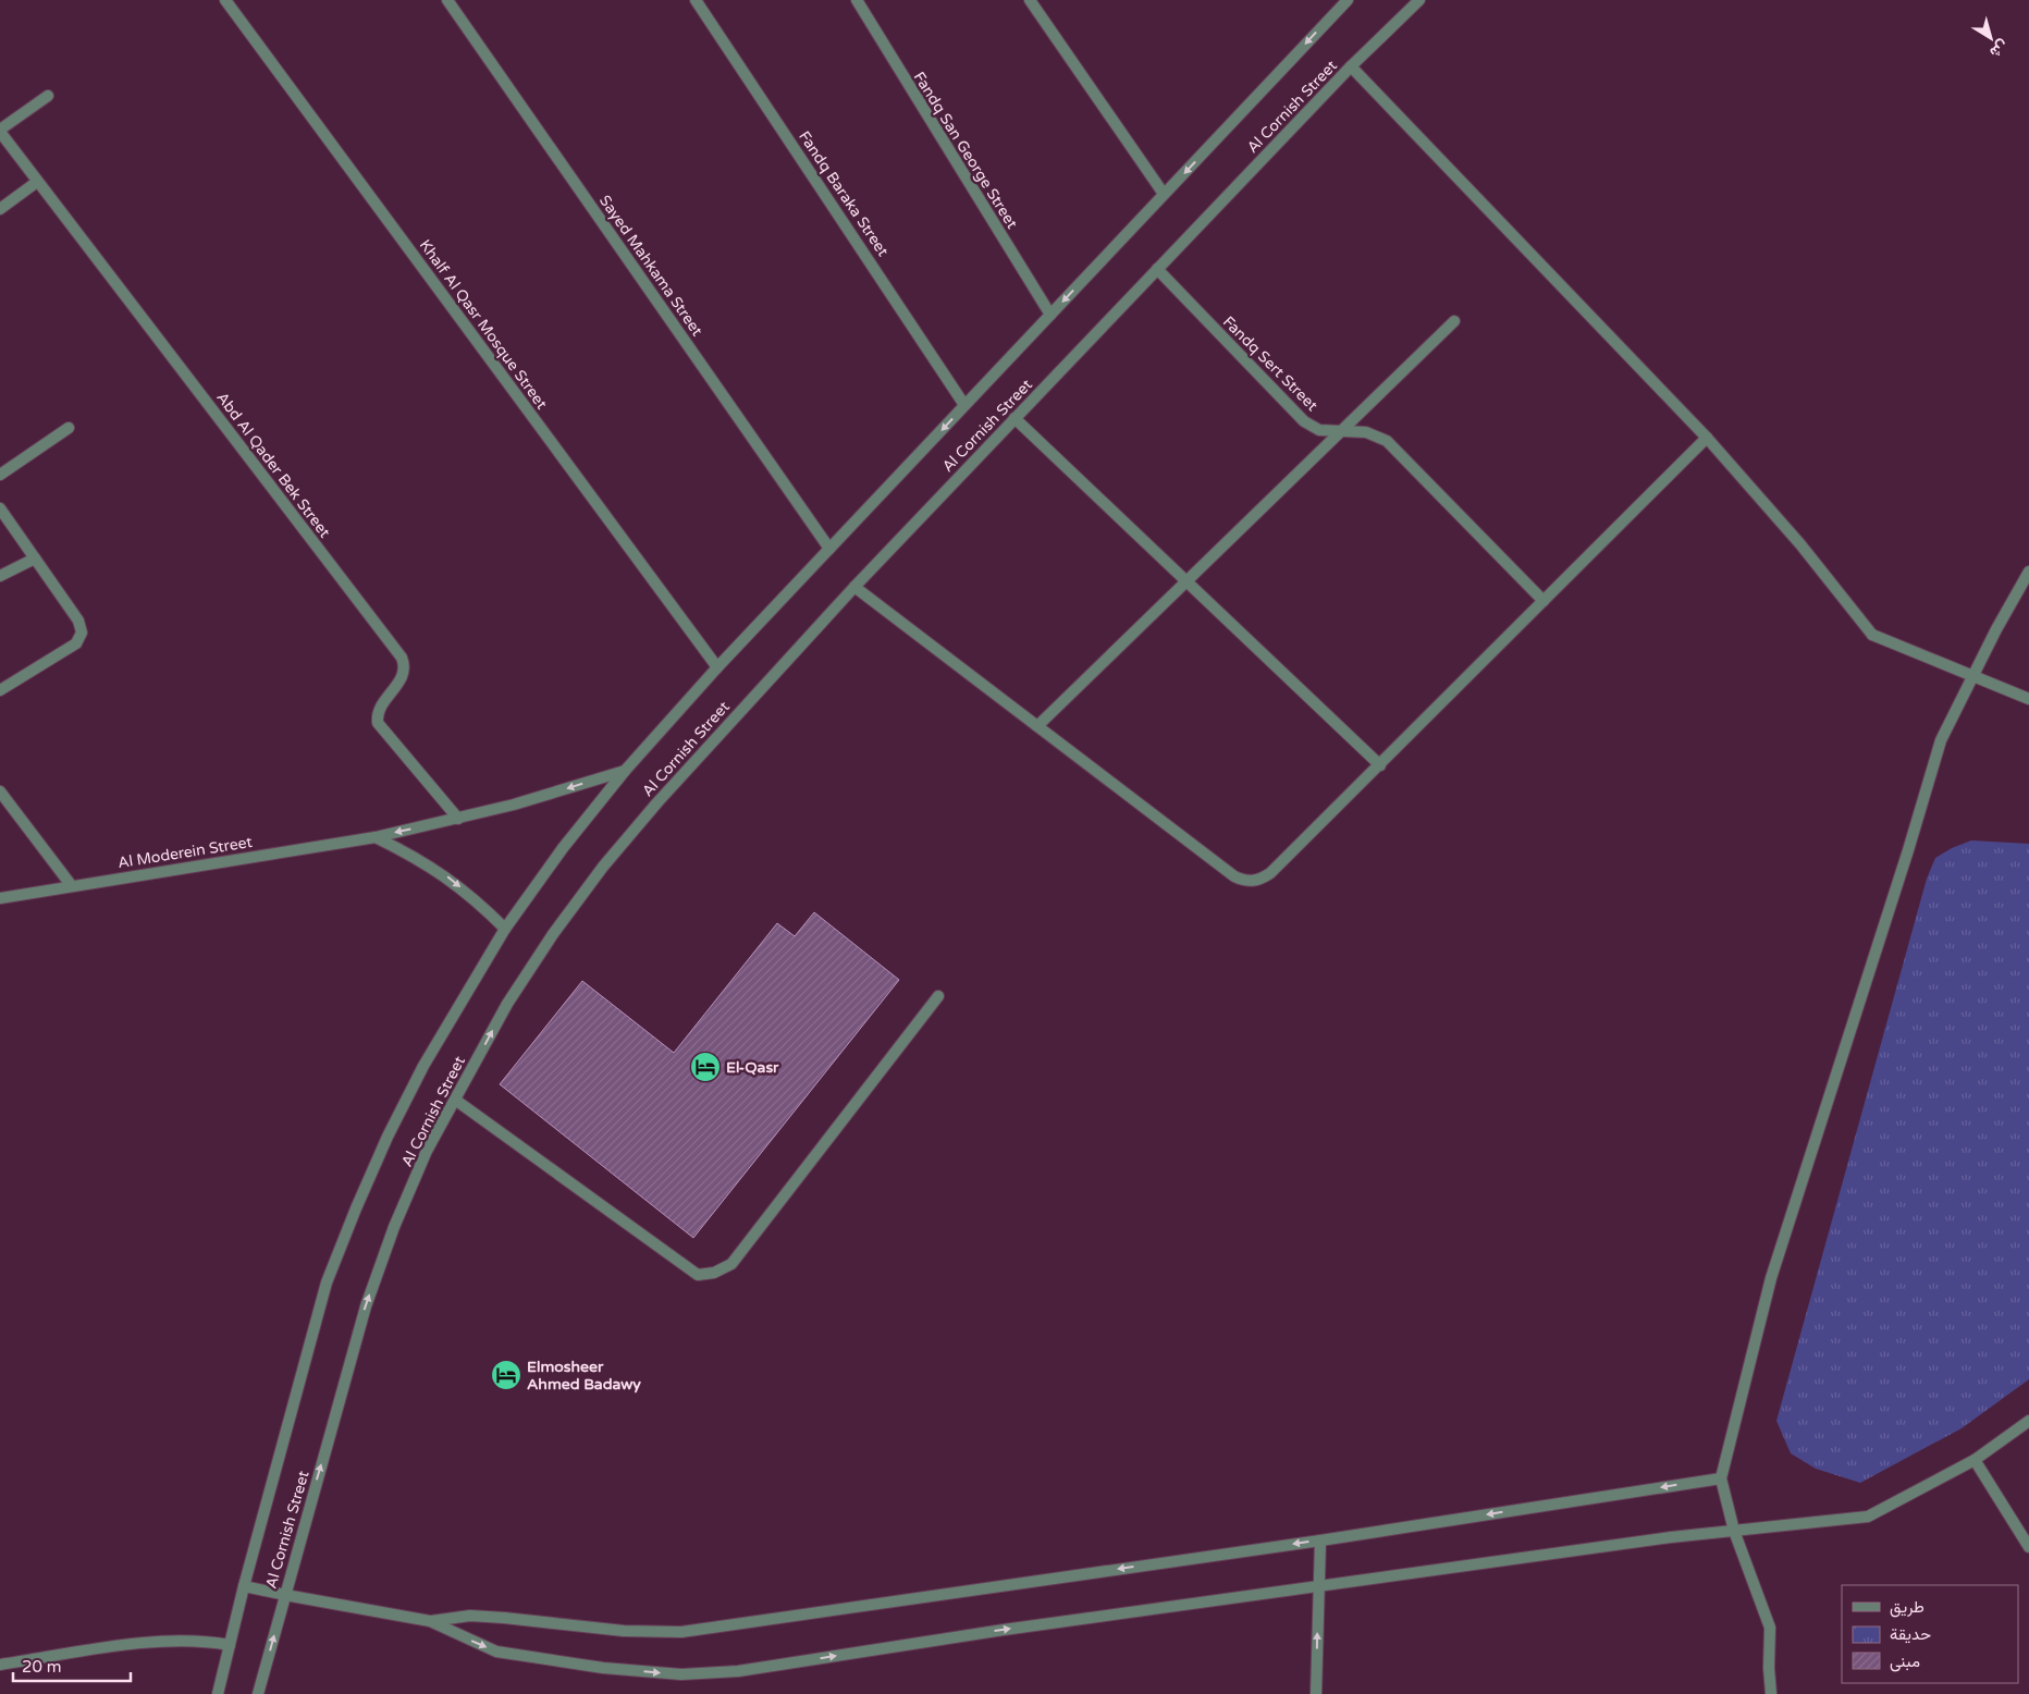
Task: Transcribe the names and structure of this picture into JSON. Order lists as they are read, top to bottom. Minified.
{"streets":{"street":["Al Cornish Street","Fandq San George Street","Fandq Baraka Street","Sayed Mahkama Street","Khalf Al Qasr Mosque Street","Fandq Sert Street","Abd Al Qader Bek Street","Al Moderein Street"]},"crossings":[["Al Cornish Street","Fandq San George Street"],["Al Cornish Street","Fandq Baraka Street"],["Al Cornish Street","Sayed Mahkama Street"],["Al Cornish Street","Khalf Al Qasr Mosque Street"],["Al Cornish Street","Fandq Sert Street"],["Al Cornish Street","Al Moderein Street"],["Abd Al Qader Bek Street","Al Moderein Street"]],"one_way":["Al Moderein Street"],"places":{"hotel":["El-Qasr","Elmosheer Ahmed Badawy"]},"legend":["طريق","حديقة","مبنى"],"scale_bar":"20 m","north":"bottom right"}
